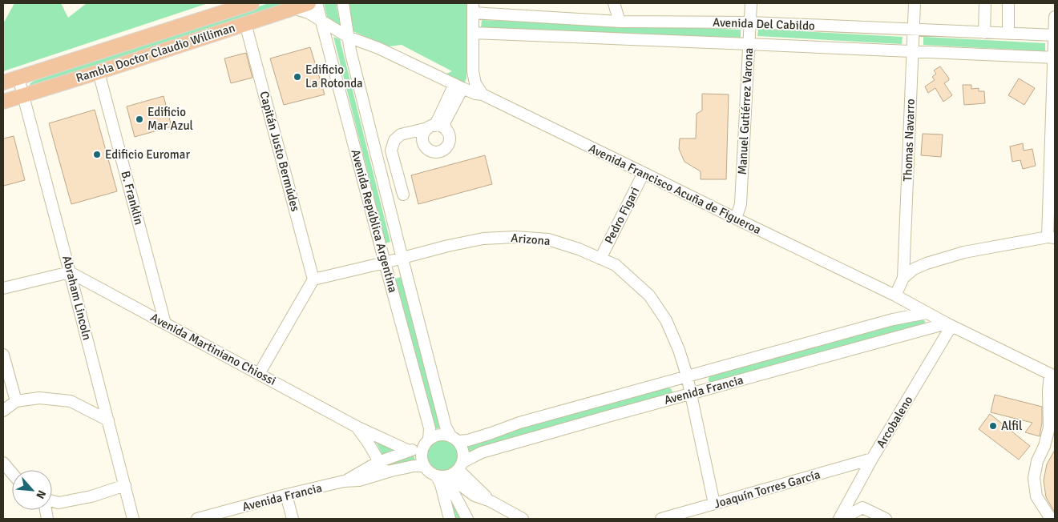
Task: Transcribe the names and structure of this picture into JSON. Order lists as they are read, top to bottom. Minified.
{"streets":{"main road":["Rambla Doctor Claudio Williman"],"street":["Avenida Del Cabildo","Manuel Gutiérrez Varona","Thomas Navarro","Capitán Justo Bermúdes","Avenida Francisco Acuña de Figueroa","B. Franklin","Pedro Figari","Avenida República Argentina","Arizona","Abraham Lincoln","Avenida Martiniano Chiossi","Avenida Francia","Arcobaleno","Joaquín Torres García"]},"crossings":[["Avenida Del Cabildo","Manuel Gutiérrez Varona"],["Avenida Del Cabildo","Thomas Navarro"],["Rambla Doctor Claudio Williman","Capitán Justo Bermúdes"],["Rambla Doctor Claudio Williman","Avenida Francisco Acuña de Figueroa"],["Rambla Doctor Claudio Williman","B. Franklin"],["Rambla Doctor Claudio Williman","Abraham Lincoln"],["Manuel Gutiérrez Varona","Avenida Francisco Acuña de Figueroa"],["Capitán Justo Bermúdes","Arizona"],["Avenida Francisco Acuña de Figueroa","Pedro Figari"],["Avenida Francisco Acuña de Figueroa","Avenida República Argentina"],["Avenida Francisco Acuña de Figueroa","Avenida Francia"],["Avenida Francisco Acuña de Figueroa","Arcobaleno"],["B. Franklin","Avenida Martiniano Chiossi"],["Pedro Figari","Arizona"],["Avenida República Argentina","Arizona"],["Avenida República Argentina","Avenida Francia"],["Arizona","Avenida Francia"],["Arizona","Joaquín Torres García"],["Abraham Lincoln","Avenida Martiniano Chiossi"],["Avenida Martiniano Chiossi","Avenida Francia"],["Avenida Francia","Arcobaleno"],["Arcobaleno","Joaquín Torres García"]],"places":["Edificio La Rotonda","Edificio Mar Azul","Edificio Euromar","Alfil"],"north":"bottom right"}
